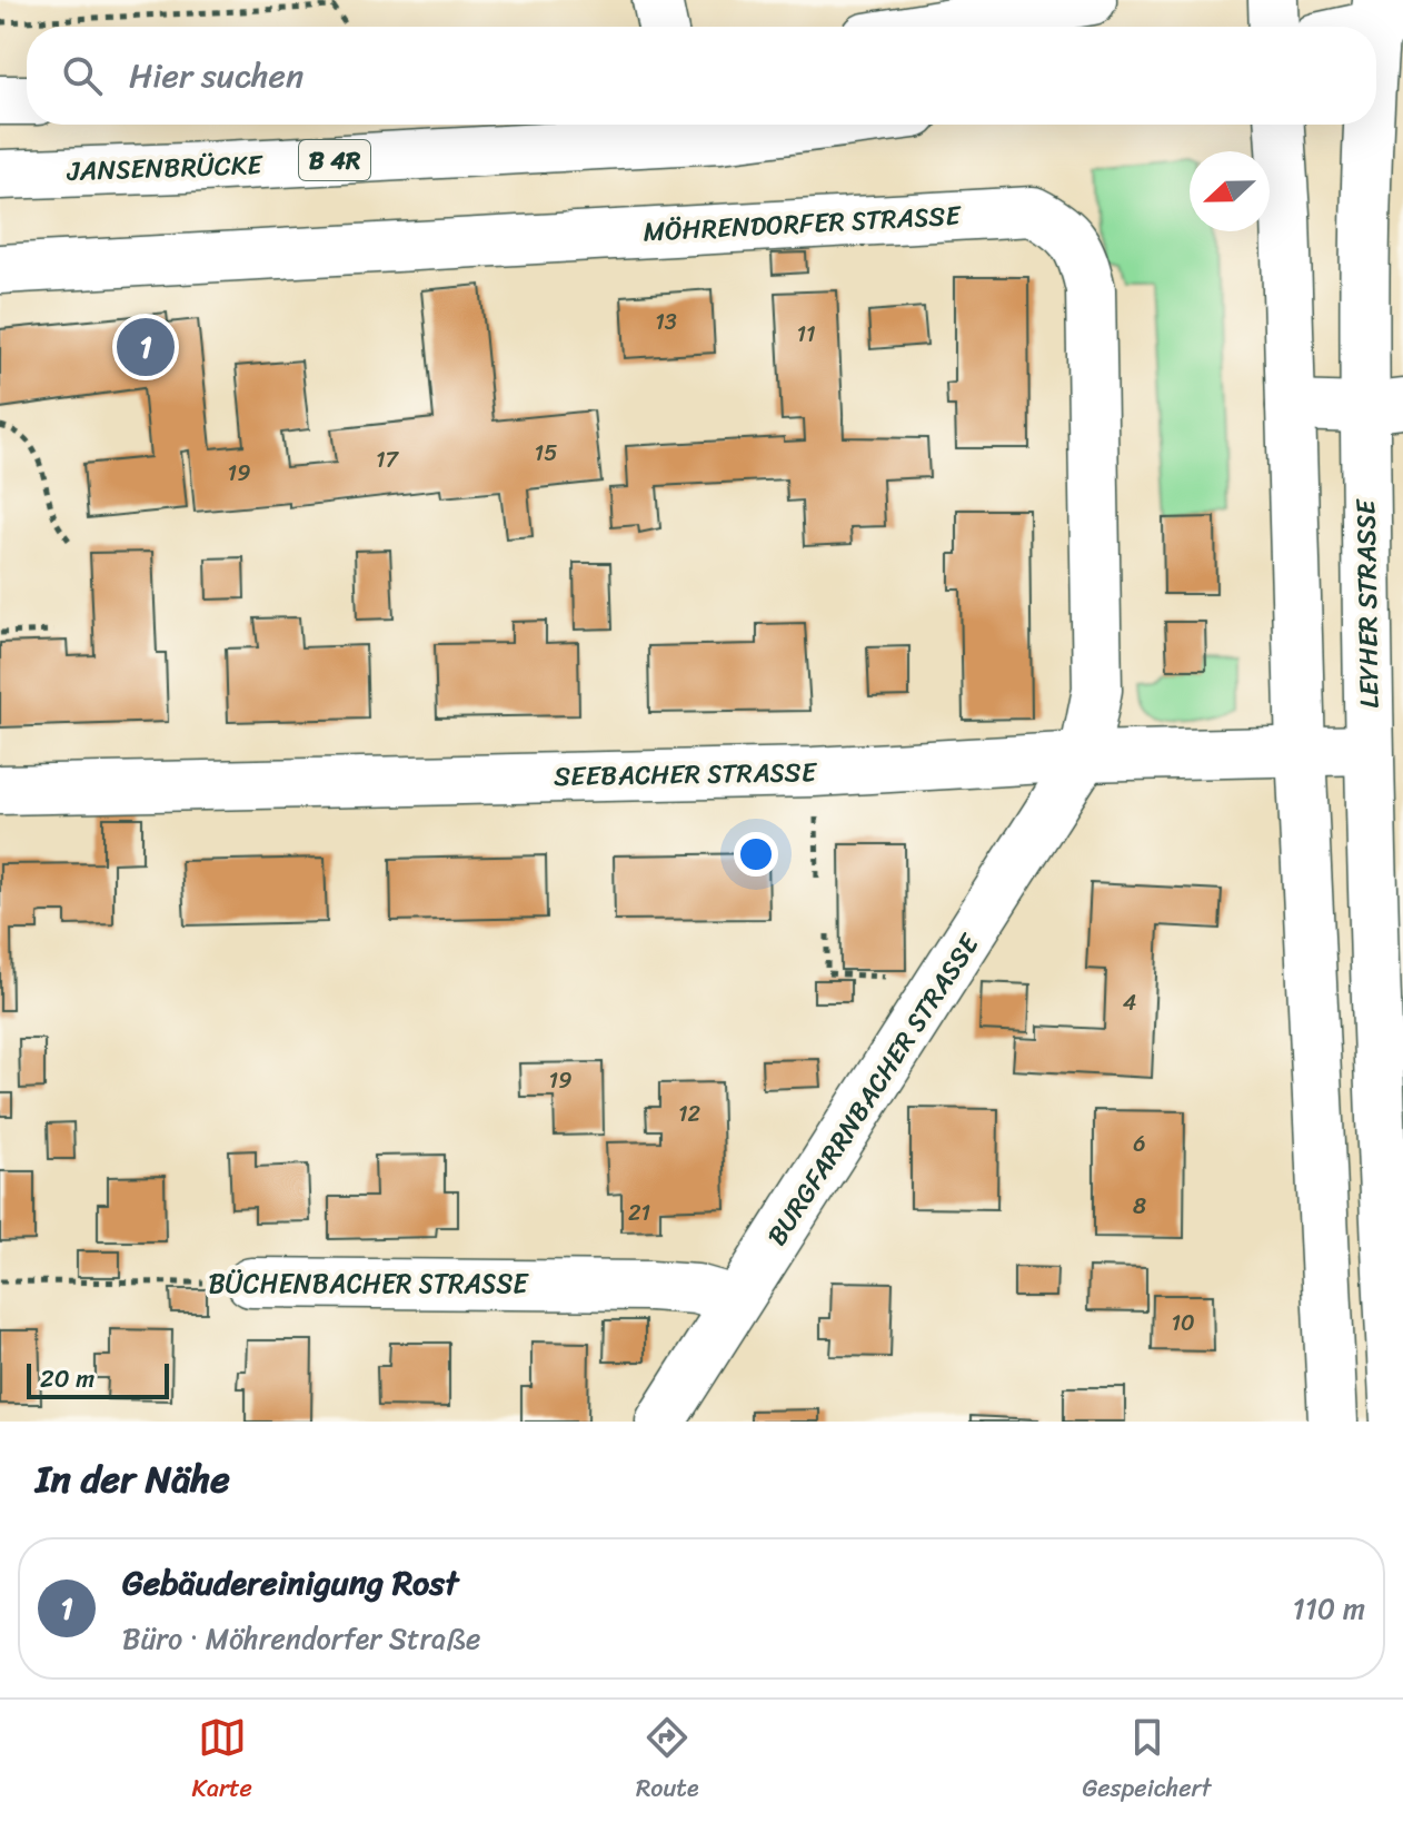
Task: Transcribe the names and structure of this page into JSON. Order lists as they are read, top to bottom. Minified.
{"streets":{"street":["B 4R","JANSENBRÜCKE","MÖHRENDORFER STRASSE","LEYHER STRASSE","SEEBACHER STRASSE","BURGFARRNBACHER STRASSE","BÜCHENBACHER STRASSE"]},"crossings":[["MÖHRENDORFER STRASSE","SEEBACHER STRASSE"],["MÖHRENDORFER STRASSE","BURGFARRNBACHER STRASSE"],["LEYHER STRASSE","SEEBACHER STRASSE"],["SEEBACHER STRASSE","BURGFARRNBACHER STRASSE"],["BURGFARRNBACHER STRASSE","BÜCHENBACHER STRASSE"]],"house_numbers":["13","11","15","17","19","4","19","12","6","8","21","10"],"scale_bar":"20 m","north":"left","page":{"search":"Hier suchen","pins":"1","scale":"20 m","heading":"In der Nähe","list":[{"mark":"1","name":"Gebäudereinigung Rost","note":"Büro · Möhrendorfer Straße","value":"110 m"}],"nav":["Karte","Route","Gespeichert"]}}
